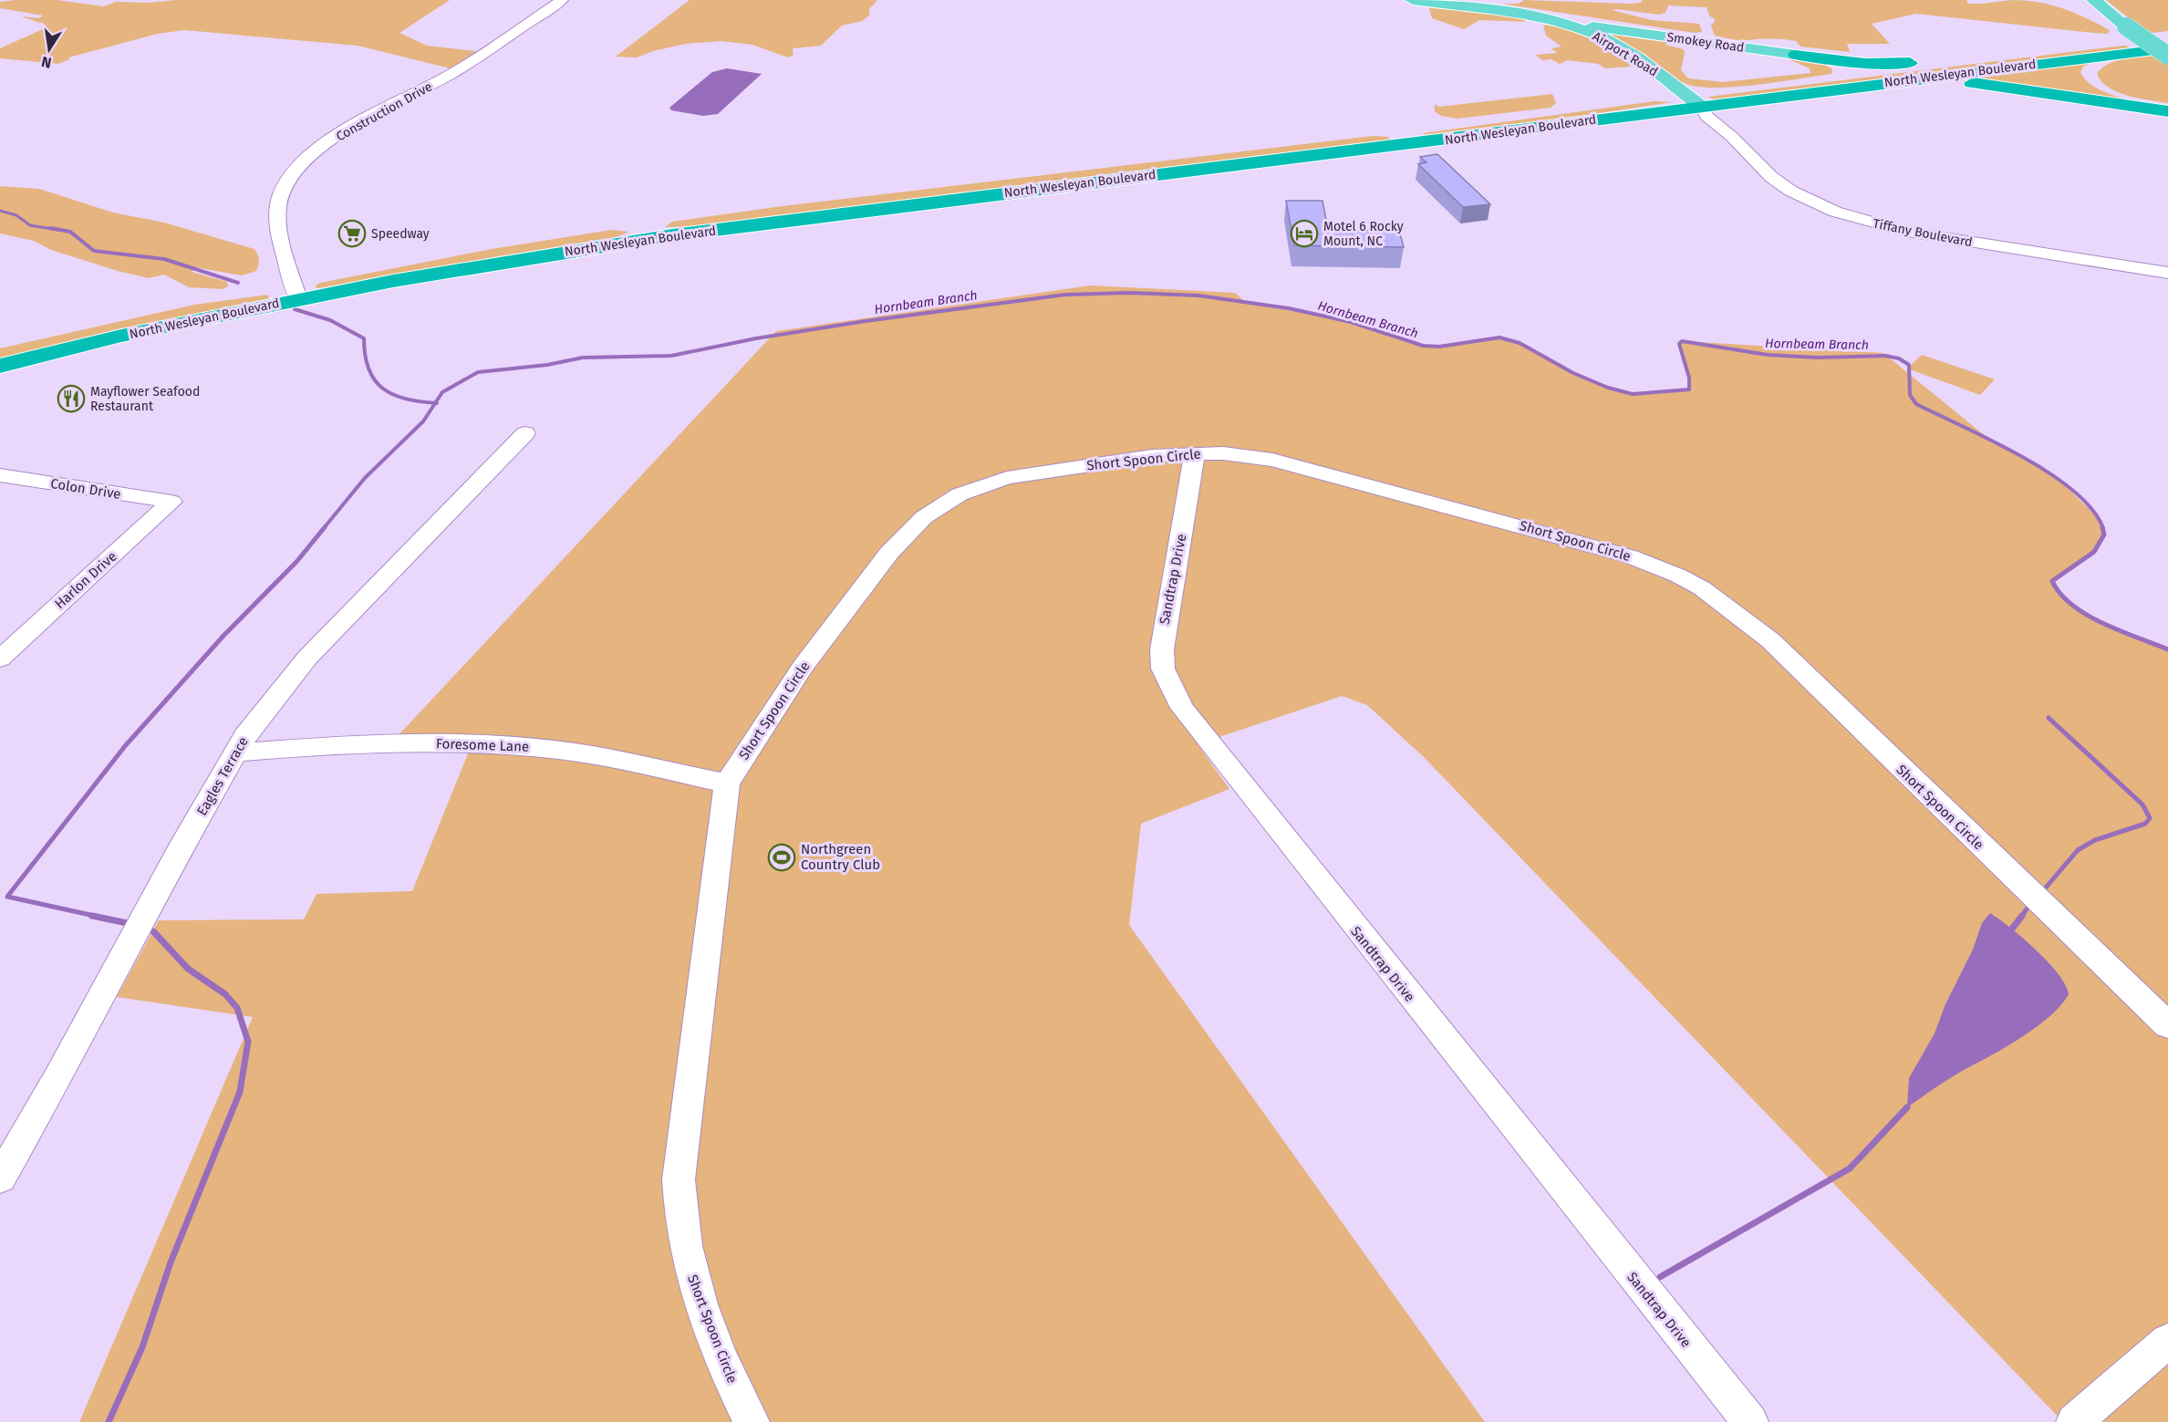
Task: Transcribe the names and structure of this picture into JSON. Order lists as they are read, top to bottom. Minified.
{"streets":{"highway":["North Wesleyan Boulevard"],"main road":["Smokey Road","Airport Road"],"street":["Construction Drive","Tiffany Boulevard","Short Spoon Circle","Colon Drive","Sandtrap Drive","Harlon Drive","Foresome Lane","Eagles Terrace"]},"crossings":[["Smokey Road","Airport Road"],["Airport Road","North Wesleyan Boulevard"],["Airport Road","Tiffany Boulevard"],["North Wesleyan Boulevard","Construction Drive"],["North Wesleyan Boulevard","Tiffany Boulevard"],["Short Spoon Circle","Sandtrap Drive"],["Short Spoon Circle","Foresome Lane"],["Colon Drive","Harlon Drive"],["Foresome Lane","Eagles Terrace"]],"water":["Hornbeam Branch"],"places":{"supermarket":["Speedway"],"hotel":["Motel 6 Rocky Mount, NC"],"restaurant":["Mayflower Seafood Restaurant"],"sports":["Northgreen Country Club"]},"north":"bottom"}
